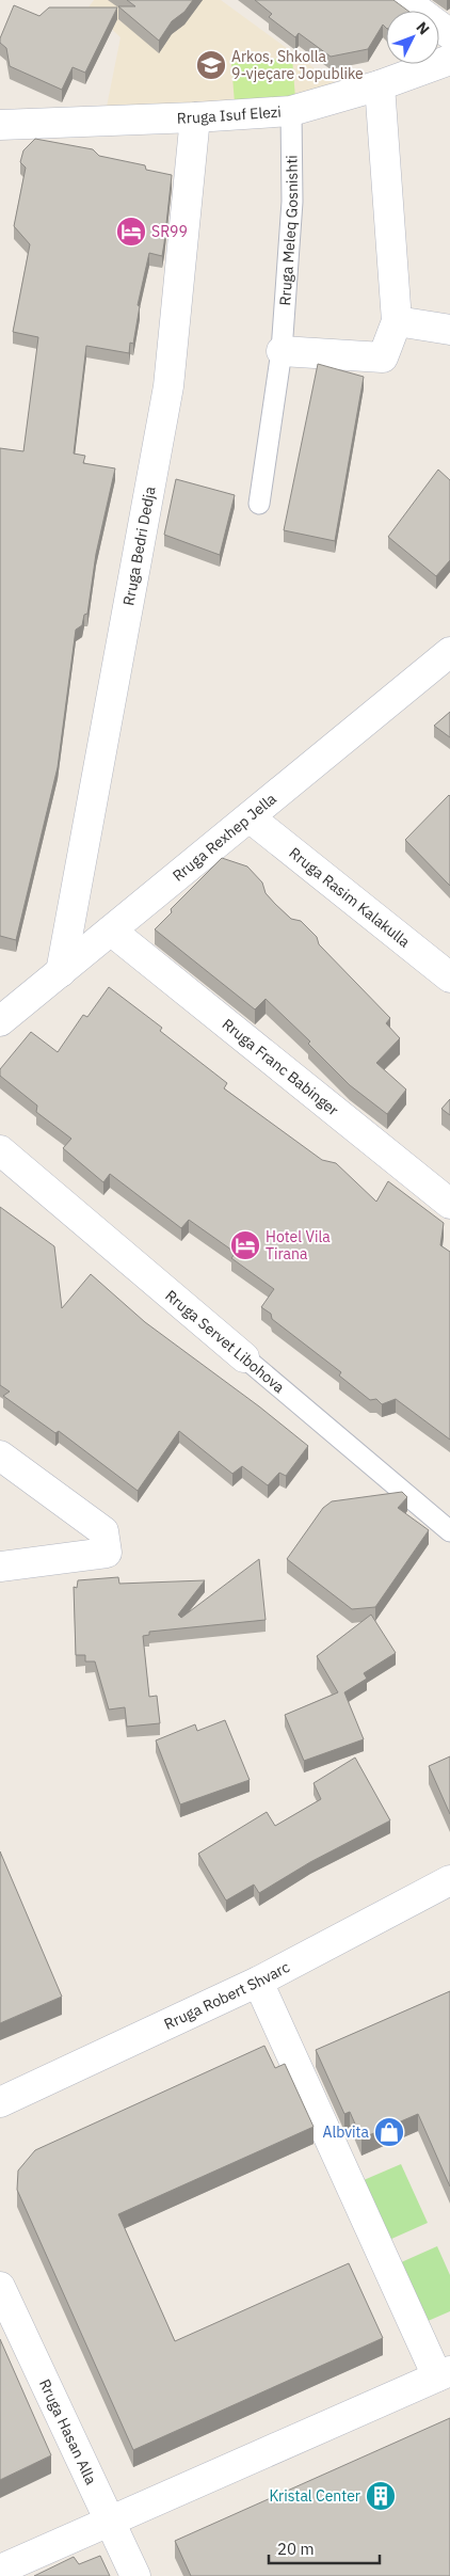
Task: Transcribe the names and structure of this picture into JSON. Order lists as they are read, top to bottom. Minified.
{"streets":{"street":["Rruga Isuf Elezi","Rruga Bedri Dedja","Rruga Rexhep Jella","Rruga Rasim Kalakulla","Rruga Franc Babinger","Rruga Servet Libohova","Rruga Robert Shvarc","Rruga Hasan Alla"],"lane":["Rruga Meleq Gosnishti"]},"crossings":[["Rruga Isuf Elezi","Rruga Meleq Gosnishti"],["Rruga Isuf Elezi","Rruga Bedri Dedja"],["Rruga Bedri Dedja","Rruga Rexhep Jella"],["Rruga Rexhep Jella","Rruga Rasim Kalakulla"],["Rruga Rexhep Jella","Rruga Franc Babinger"]],"places":{"school or university":["Arkos, Shkolla 9-vjeçare Jopublike"],"hotel":["SR99","Hotel Vila Tirana"],"shop":["Albvita"],"building":["Kristal Center"]},"scale_bar":"20 m","north":"top right"}
